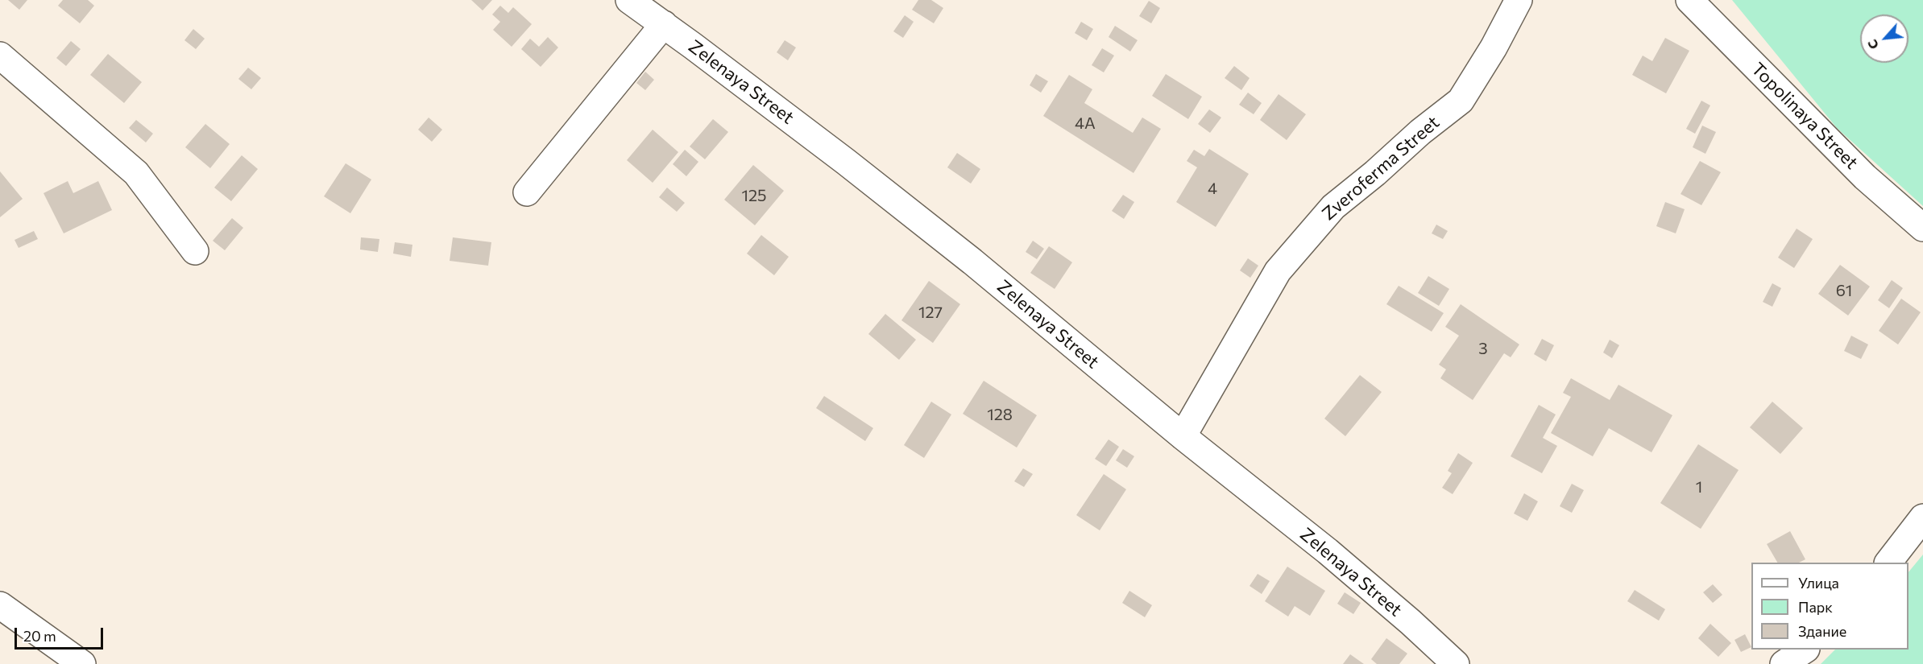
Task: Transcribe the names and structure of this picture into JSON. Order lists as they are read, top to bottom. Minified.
{"streets":{"street":["Zelenaya Street","Topolinaya Street","Zveroferma Street"]},"crossings":[["Zelenaya Street","Zveroferma Street"]],"house_numbers":["4А","4","125","61","127","3","128","1"],"legend":["Улица","Парк","Здание"],"scale_bar":"20 m","north":"bottom left"}
